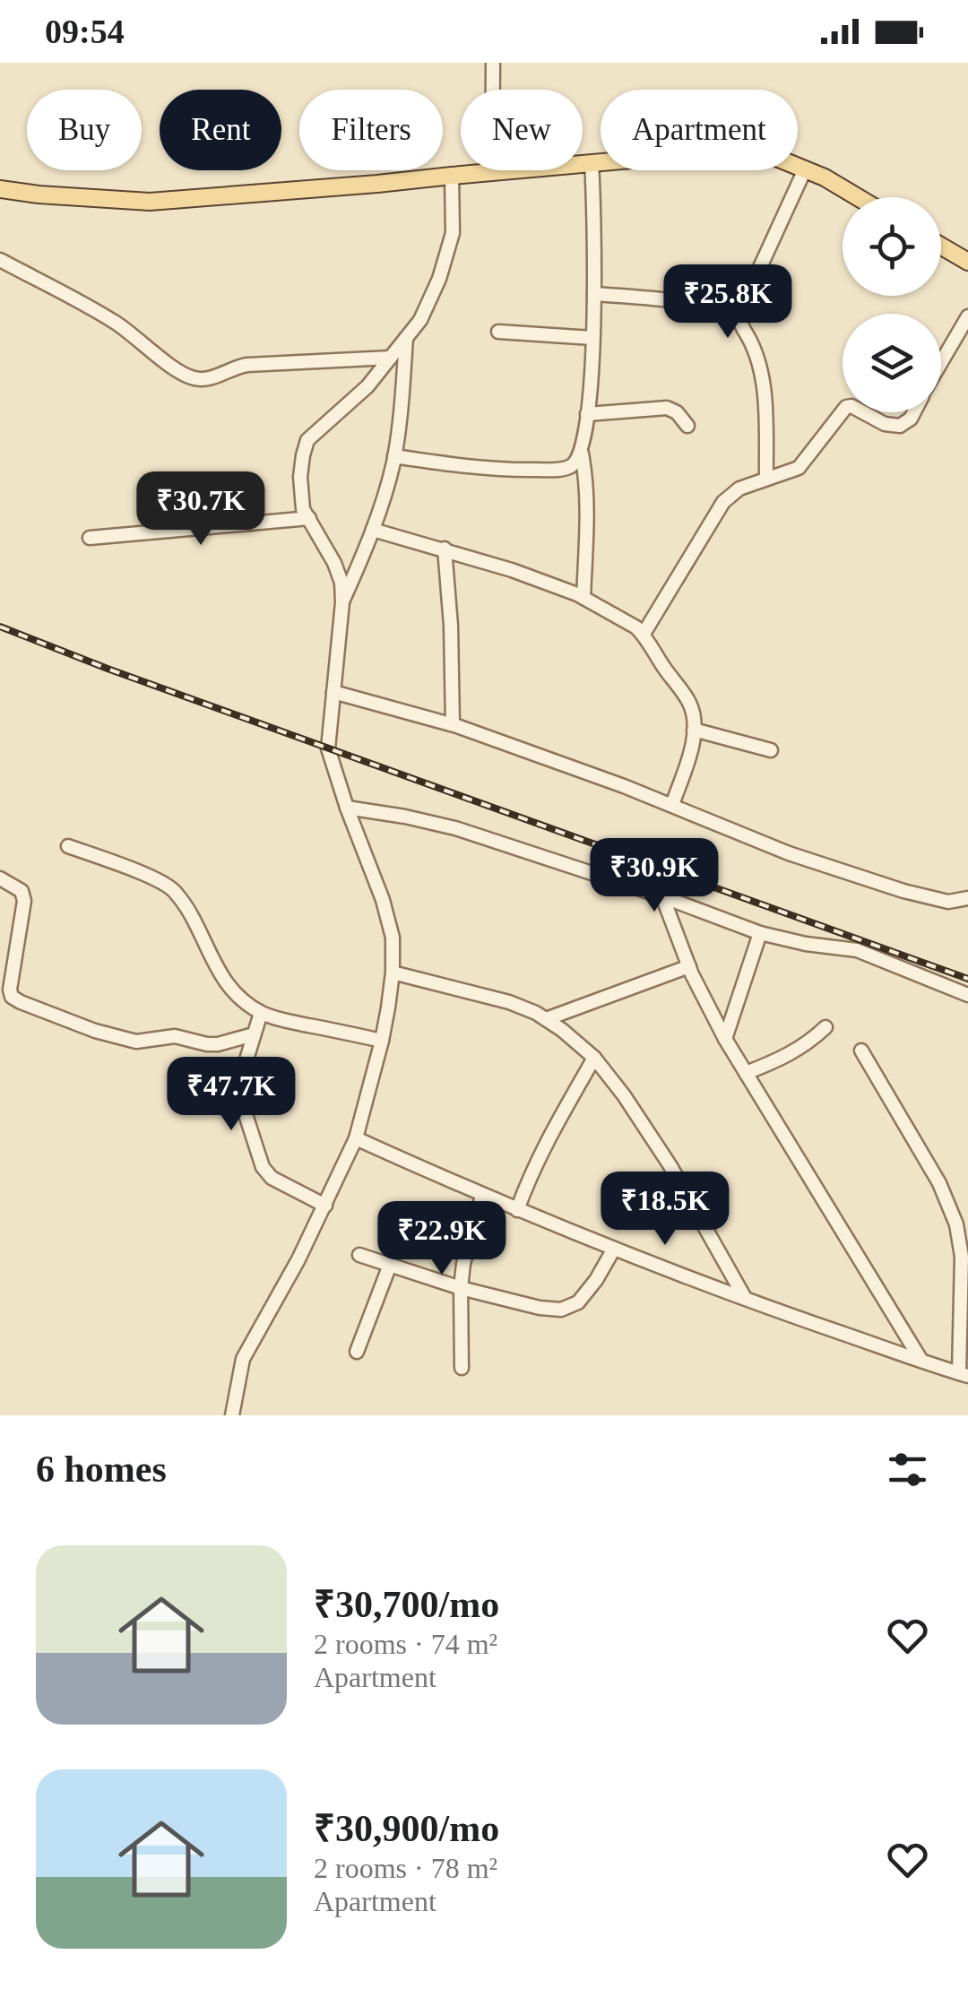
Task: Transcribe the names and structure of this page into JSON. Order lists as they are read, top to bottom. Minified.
{"page":{"status":"09:54","chip":["Buy","Rent","Filters","New","Apartment"],"price":["₹25.8K","₹30.7K","₹30.9K","₹47.7K","₹18.5K","₹22.9K"],"heading":"6 homes","list":[{"name":"₹30,700/mo","note":"2 rooms · 74 m² · Apartment"},{"name":"₹30,900/mo","note":"2 rooms · 78 m² · Apartment"}]}}
